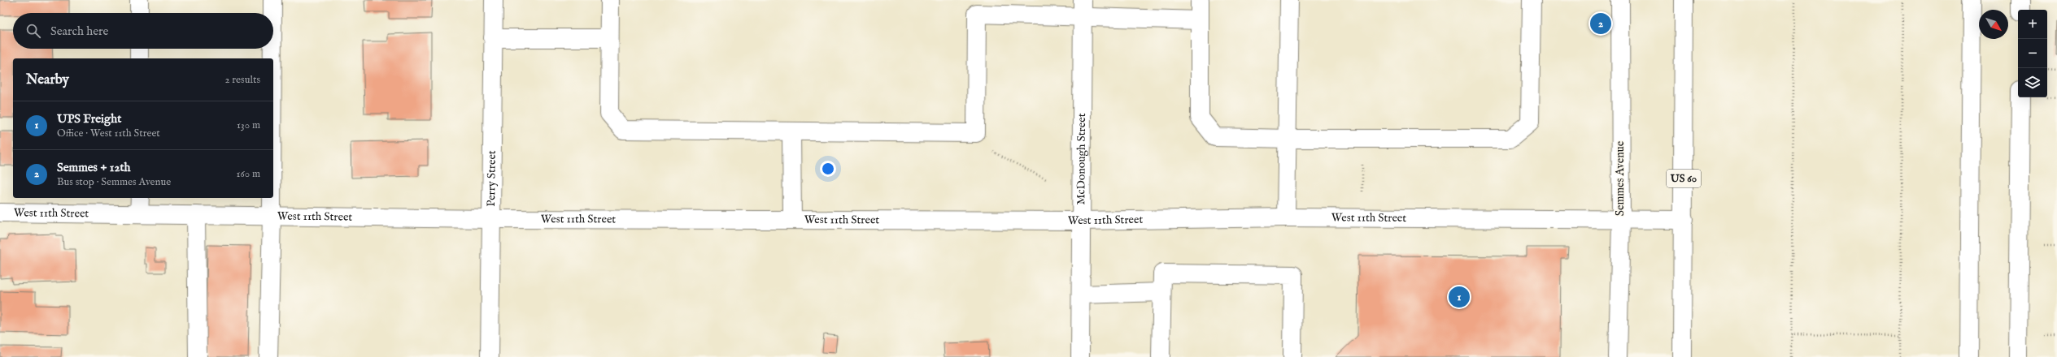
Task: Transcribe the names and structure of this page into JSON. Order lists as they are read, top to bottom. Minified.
{"streets":{"street":["McDonough Street","Perry Street","Semmes Avenue","US 60","West 11th Street"]},"crossings":[["McDonough Street","West 11th Street"],["Perry Street","West 11th Street"],["Semmes Avenue","West 11th Street"],["US 60","West 11th Street"]],"north":"bottom right","page":{"map_buttons":["+","−"],"pins":["2","1"],"search":"Search here","heading":["Nearby","2 results"],"list":[{"mark":"1","name":"UPS Freight","note":"Office · West 11th Street","value":"130 m"},{"mark":"2","name":"Semmes + 12th","note":"Bus stop · Semmes Avenue","value":"160 m"}]}}
